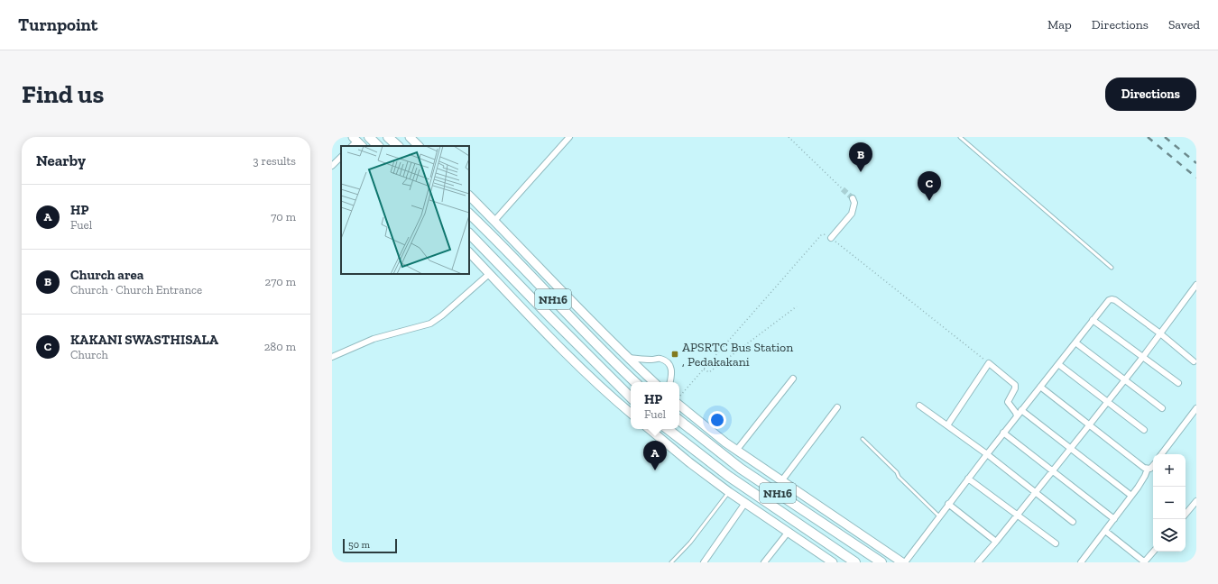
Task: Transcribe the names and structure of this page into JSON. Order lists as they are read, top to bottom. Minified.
{"streets":{"highway":["NH16"]},"places":{"transit":["APSRTC Bus Station , Pedakakani"]},"scale_bar":"50 m","page":{"header":"Turnpoint","nav":["Map","Directions","Saved"],"buttons":"Directions","title":"Find us","heading":["Nearby","3 results"],"pins":["B","C","A"],"list":[{"mark":"A","name":"HP","note":"Fuel","value":"70 m"},{"mark":"B","name":"Church area","note":"Church · Church Entrance","value":"270 m"},{"mark":"C","name":"KAKANI SWASTHISALA","note":"Church","value":"280 m"}],"popup":["HP","Fuel"],"map_buttons":["+","−"],"scale":"50 m"}}
